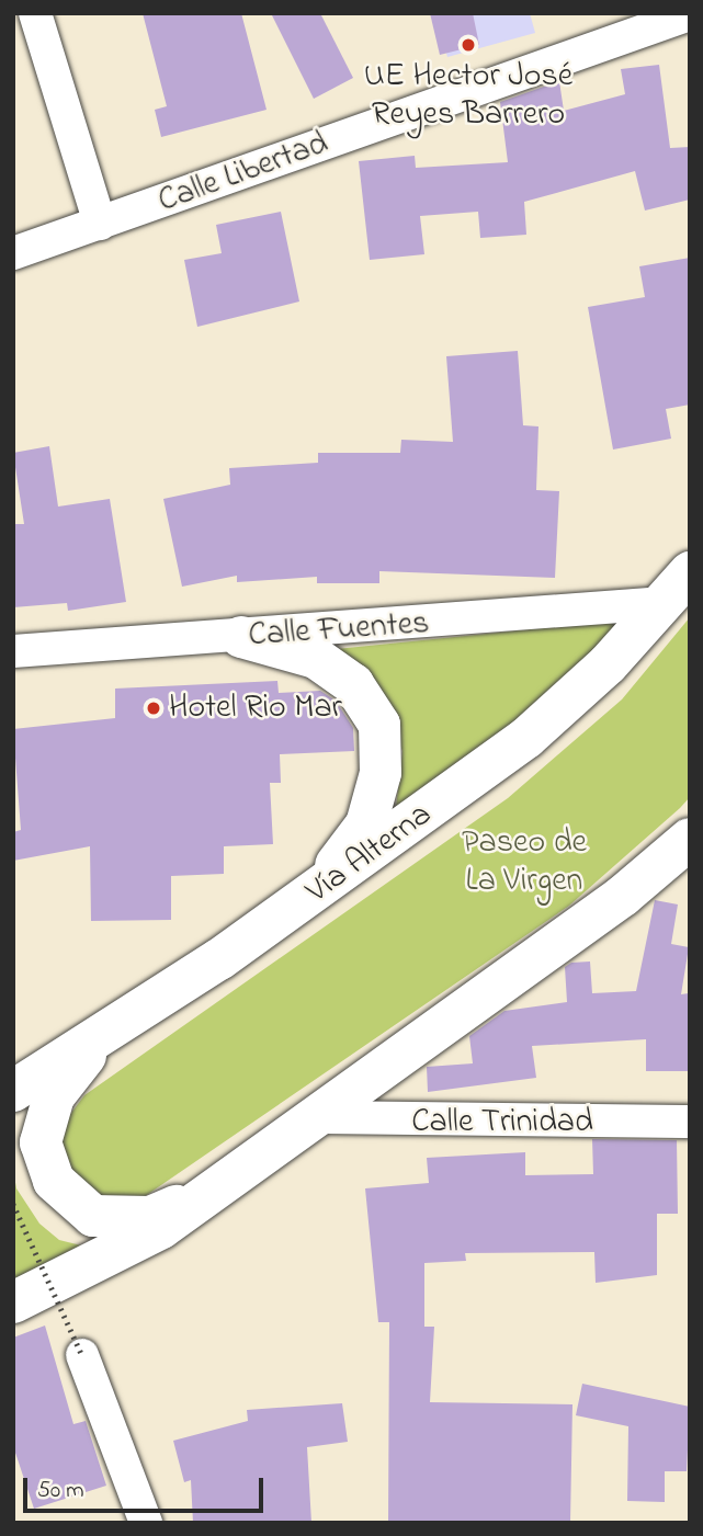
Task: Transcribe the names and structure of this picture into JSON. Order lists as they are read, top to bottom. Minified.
{"streets":{"highway":["Vía Alterna"],"street":["Calle Libertad","Calle Fuentes","Calle Trinidad"]},"crossings":[["Calle Fuentes","Vía Alterna"]],"parks":["Paseo de La Virgen"],"places":["UE Hector José Reyes Barrero","Hotel Rio Mar"],"scale_bar":"50 m"}
